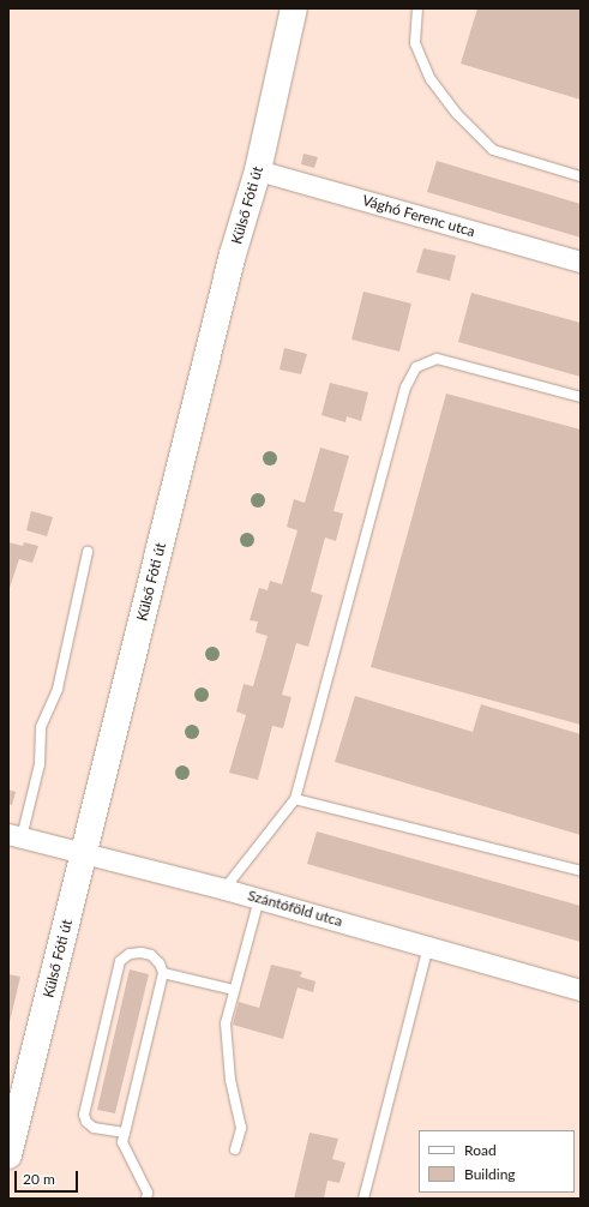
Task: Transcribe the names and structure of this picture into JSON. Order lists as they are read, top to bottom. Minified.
{"streets":{"main road":["Külső Fóti út"],"street":["Vághó Ferenc utca","Szántóföld utca"]},"crossings":[["Külső Fóti út","Vághó Ferenc utca"],["Külső Fóti út","Szántóföld utca"]],"legend":["Road","Building"],"scale_bar":"20 m"}
